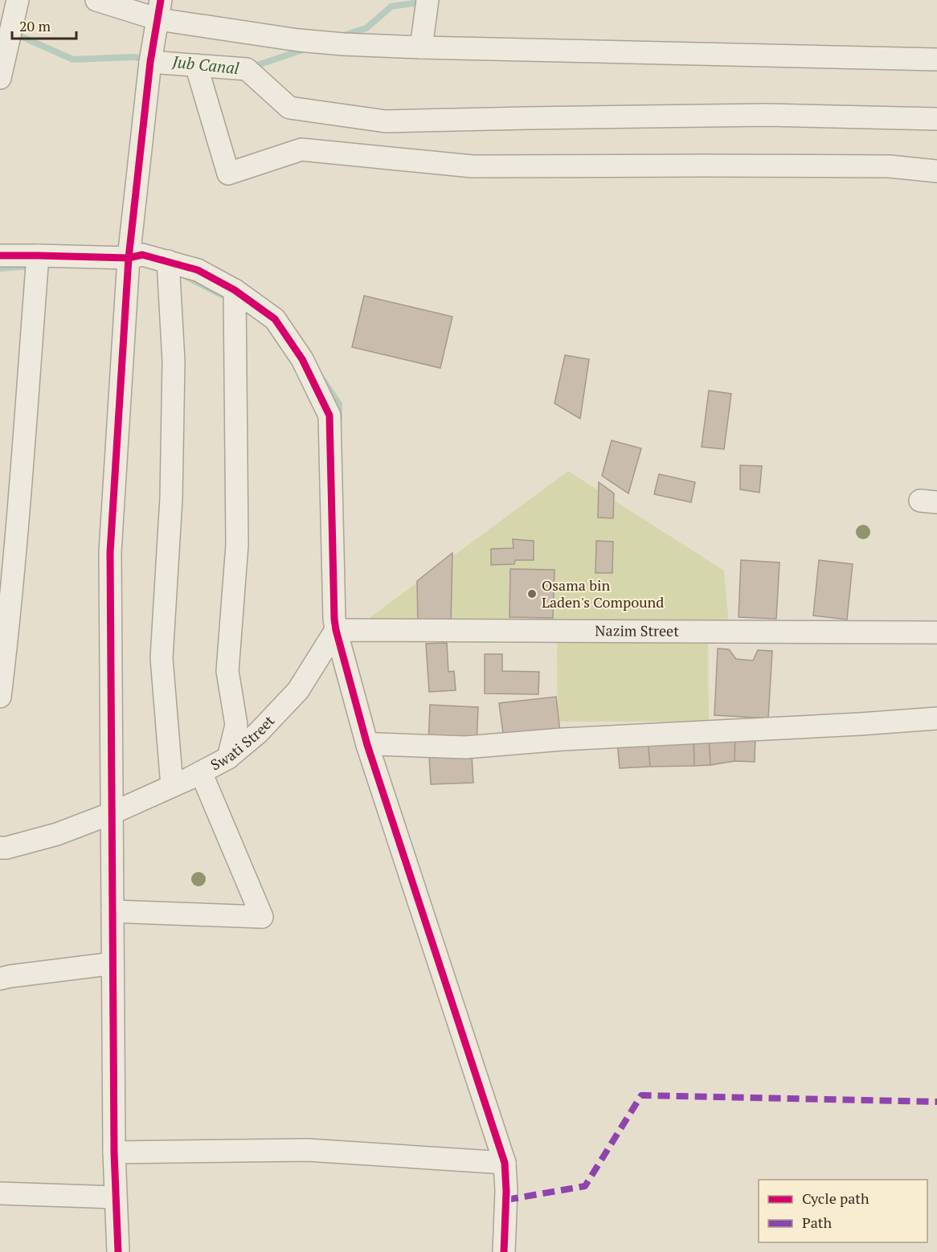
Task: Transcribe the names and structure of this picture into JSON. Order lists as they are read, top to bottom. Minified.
{"streets":{"street":["Nazim Street","Swati Street"]},"crossings":[["Nazim Street","Swati Street"]],"water":["Jub Canal"],"places":["Osama bin Laden's Compound"],"legend":["Cycle path","Path"],"scale_bar":"20 m"}
